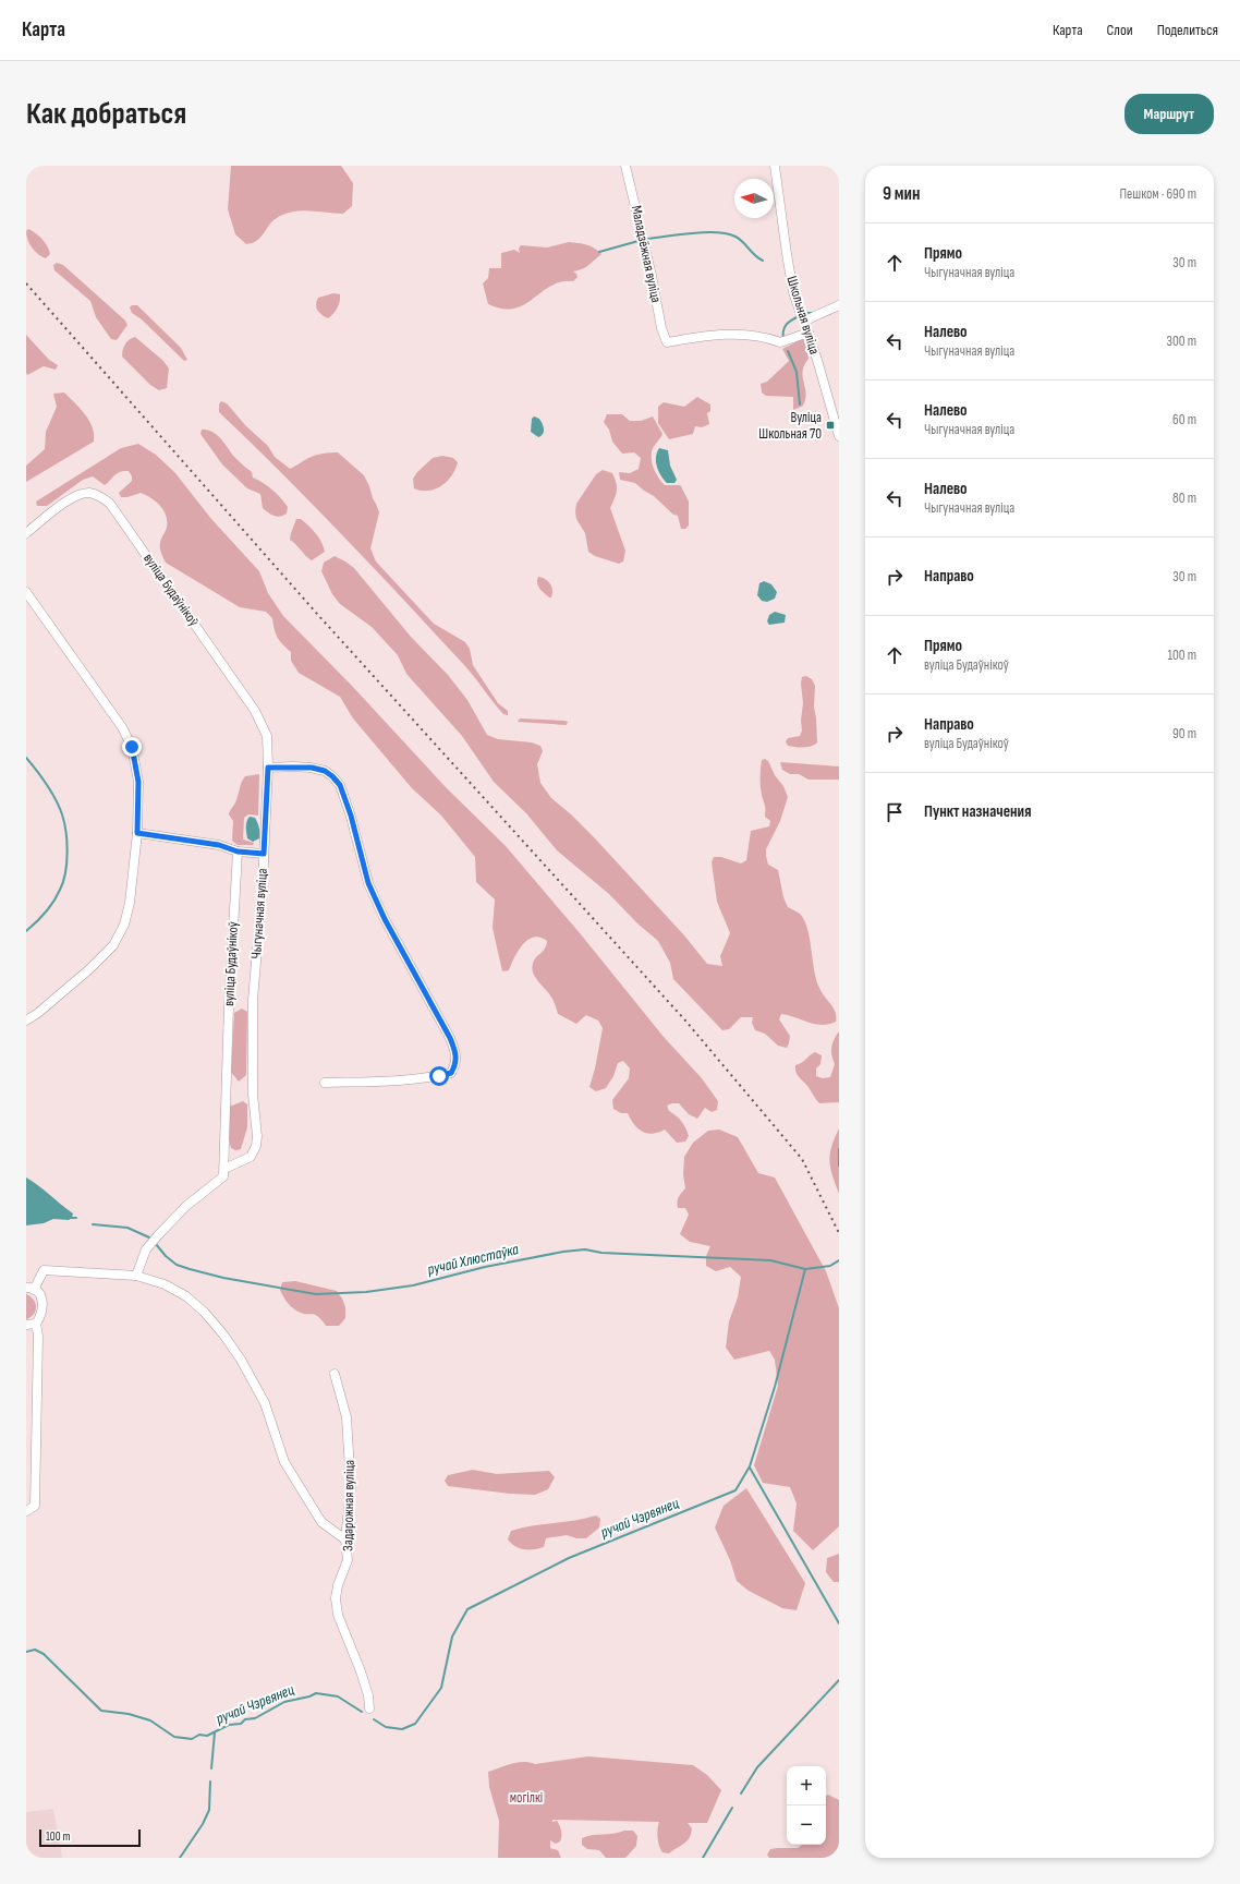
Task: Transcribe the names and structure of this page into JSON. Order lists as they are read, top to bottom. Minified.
{"streets":{"street":["Маладзёжная вуліца","Школьная вуліца","вуліца Будаўнікоў","Чыгуначная вуліца","Задарожная вуліца"]},"crossings":[["Маладзёжная вуліца","Школьная вуліца"],["вуліца Будаўнікоў","Чыгуначная вуліца"]],"water":["ручай Хлюстаўка","ручай Чэрвянец"],"parks":["могілкі"],"places":{"transit":["Вуліца Школьная 70"]},"scale_bar":"100 m","north":"left","page":{"header":"Карта","nav":["Карта","Слои","Поделиться"],"buttons":"Маршрут","title":"Как добраться","heading":["9 мин","Пешком · 690 m"],"list":[["Прямо","Чыгуначная вуліца","30 m"],["Налево","Чыгуначная вуліца","300 m"],["Налево","Чыгуначная вуліца","60 m"],["Налево","Чыгуначная вуліца","80 m"],["Направо","30 m"],["Прямо","вуліца Будаўнікоў","100 m"],["Направо","вуліца Будаўнікоў","90 m"],"Пункт назначения"],"map_buttons":["+","−"],"scale":"100 m"}}
